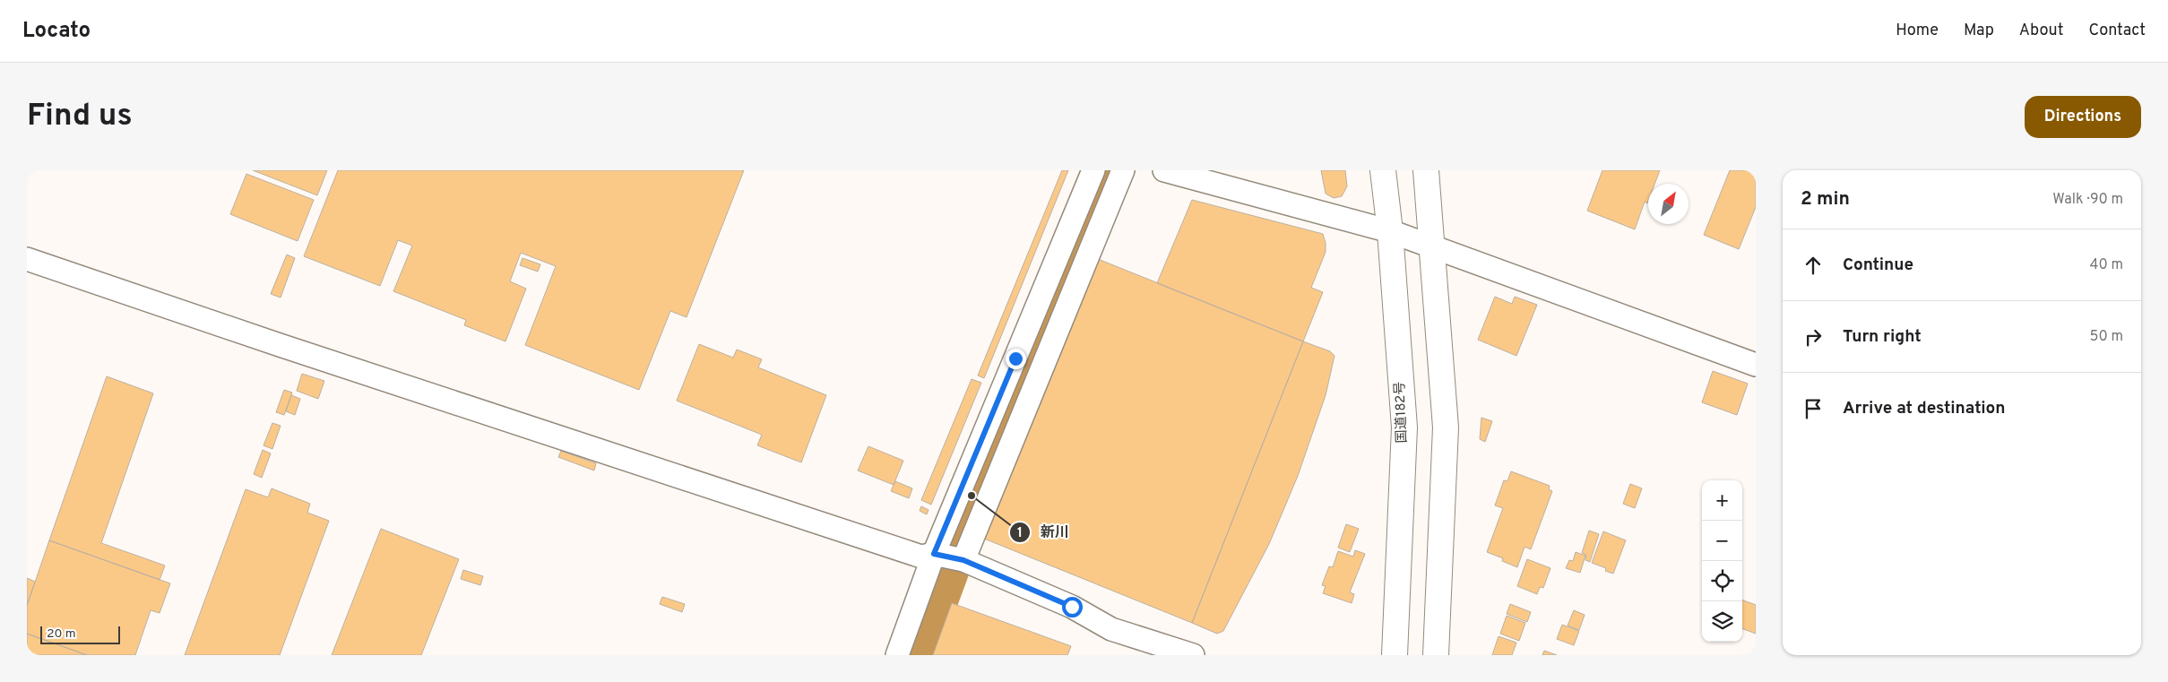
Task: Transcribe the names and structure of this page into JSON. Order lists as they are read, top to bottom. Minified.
{"streets":{"highway":["国道182号"]},"places":["新川"],"scale_bar":"20 m","north":"top right","page":{"header":"Locato","nav":["Home","Map","About","Contact"],"buttons":"Directions","title":"Find us","heading":["2 min","Walk · 90 m"],"list":[["Continue","40 m"],["Turn right","50 m"],"Arrive at destination"],"map_buttons":["+","−"],"scale":"20 m"}}
